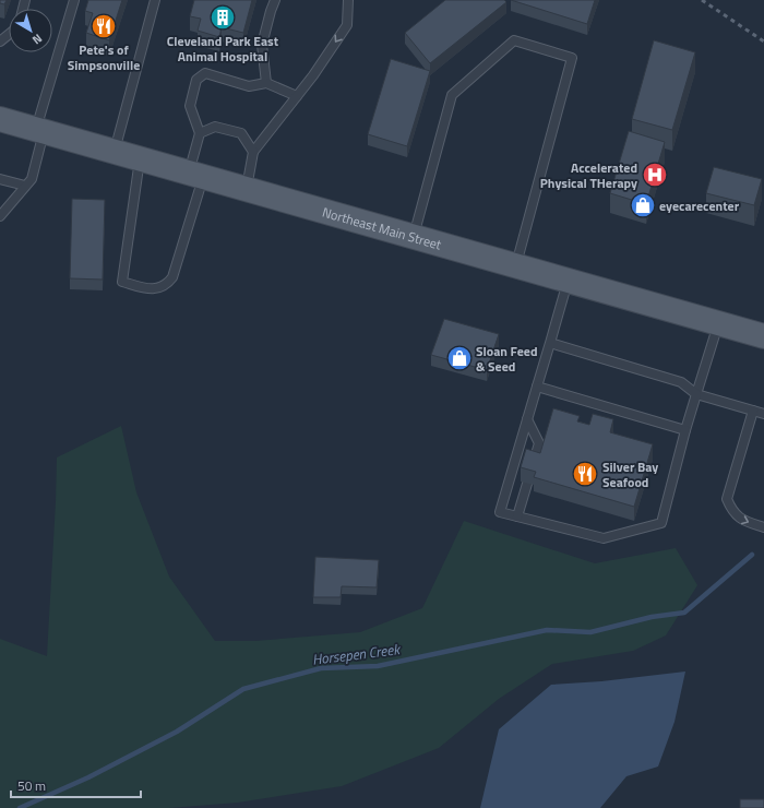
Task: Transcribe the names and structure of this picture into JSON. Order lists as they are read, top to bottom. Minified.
{"streets":{"main road":["Northeast Main Street"]},"water":["Horsepen Creek"],"places":{"building":["Cleveland Park East Animal Hospital"],"restaurant":["Pete's of Simpsonville","Silver Bay Seafood"],"hospital":["Accelerated Physical THerapy"],"shop":["eyecarecenter","Sloan Feed & Seed"]},"scale_bar":"50 m","north":"bottom right"}
